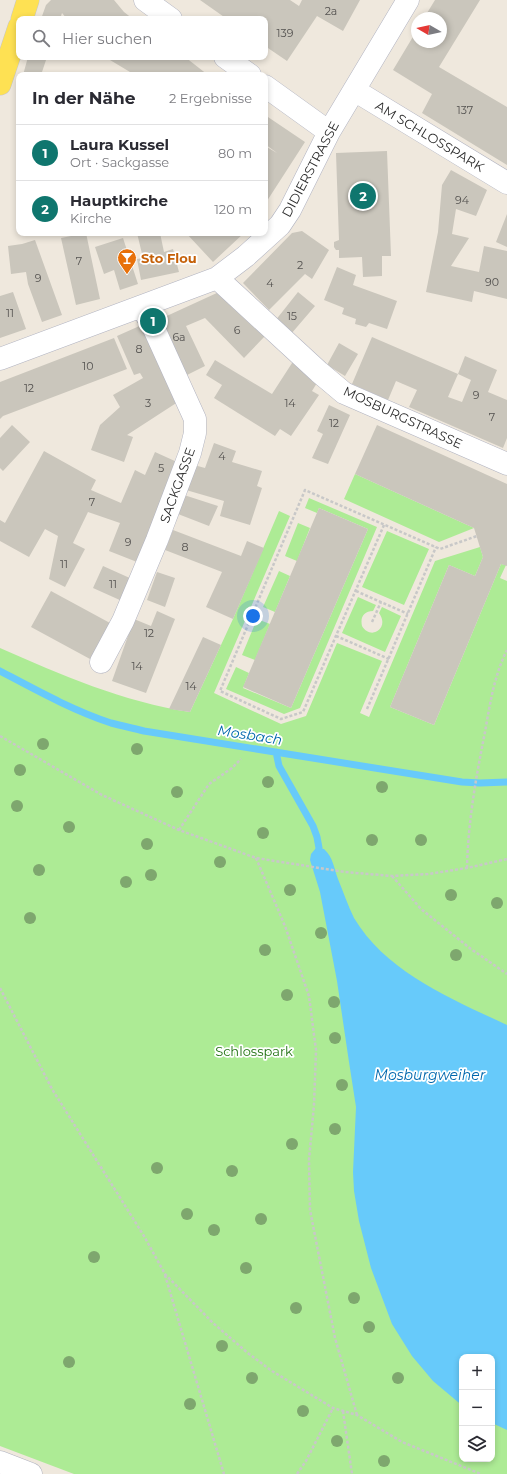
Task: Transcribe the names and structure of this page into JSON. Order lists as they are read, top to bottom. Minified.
{"streets":{"street":["AM SCHLOSSPARK","DIDIERSTRASSE","MOSBURGSTRASSE","SACKGASSE"]},"crossings":[["AM SCHLOSSPARK","DIDIERSTRASSE"],["DIDIERSTRASSE","MOSBURGSTRASSE"],["DIDIERSTRASSE","SACKGASSE"]],"water":["Mosbach","Mosburgweiher"],"parks":["Schlosspark"],"places":{"bar":["Sto Flou"]},"house_numbers":["2a","139","137","94","7","2","9","90","4","11","15","6","6a","8","10","12","9","3","14","7","12","4","5","7","9","8","11","11","12","14","14"],"north":"left","page":{"search":"Hier suchen","heading":["In der Nähe","2 Ergebnisse"],"list":[{"mark":"1","name":"Laura Kussel","note":"Ort · Sackgasse","value":"80 m"},{"mark":"2","name":"Hauptkirche","note":"Kirche","value":"120 m"}],"pins":["2","1"],"map_buttons":["+","−"]}}
